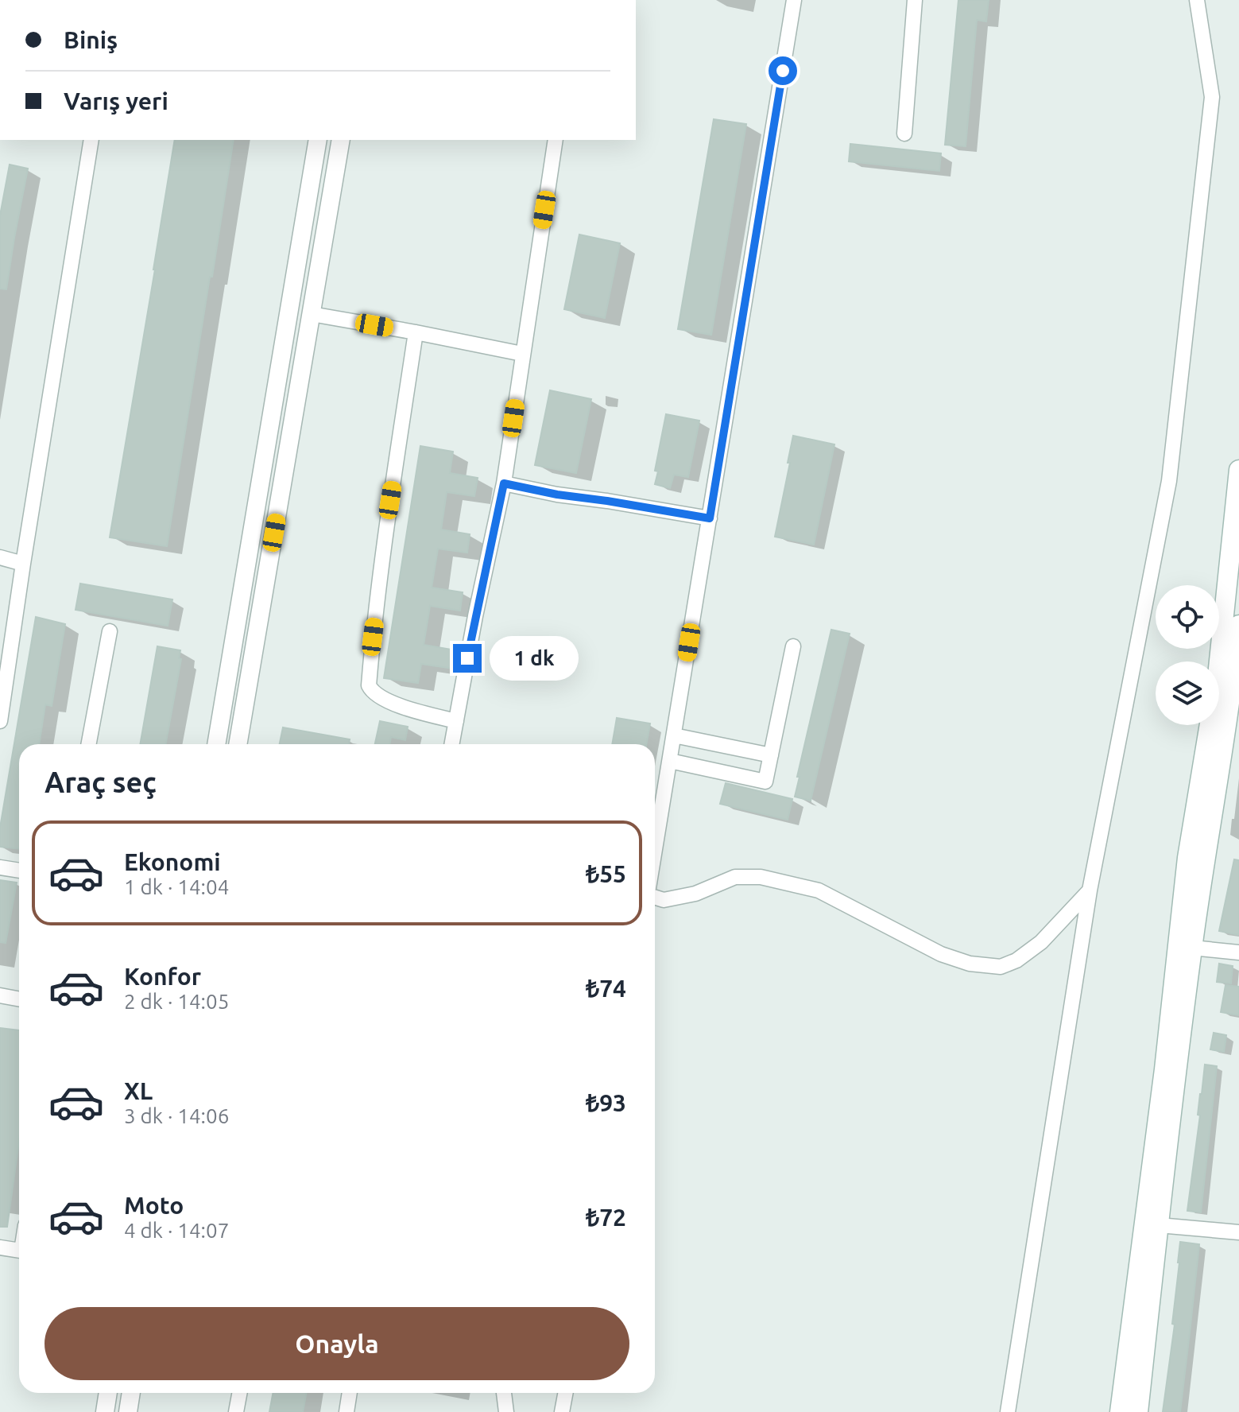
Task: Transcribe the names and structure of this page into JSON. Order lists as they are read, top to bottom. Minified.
{"page":{"banner":["Biniş","Varış yeri"],"bubble":"1 dk","heading":"Araç seç","list":[{"name":"Ekonomi","note":"1 dk · 14:04","value":"₺55"},{"name":"Konfor","note":"2 dk · 14:05","value":"₺74"},{"name":"XL","note":"3 dk · 14:06","value":"₺93"},{"name":"Moto","note":"4 dk · 14:07","value":"₺72"}],"buttons":"Onayla"}}
